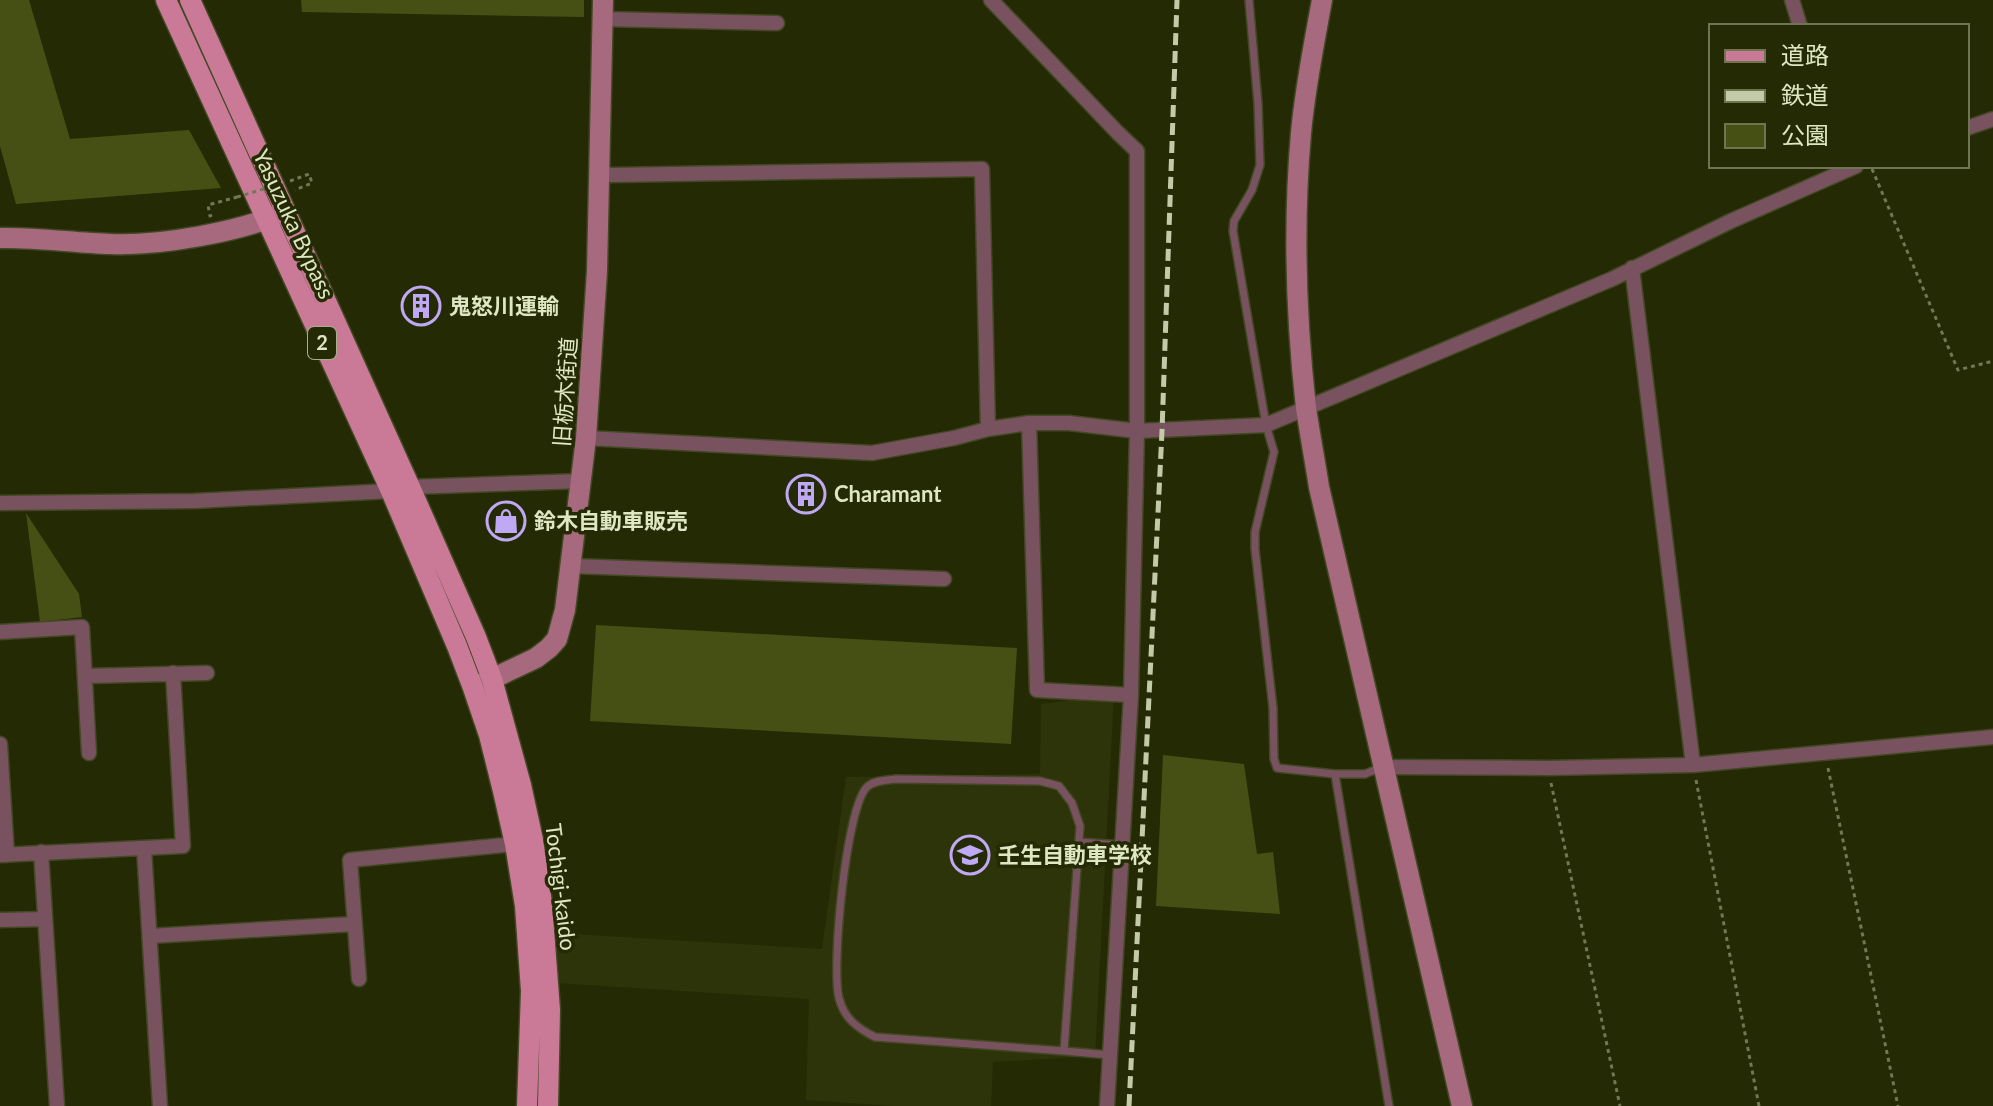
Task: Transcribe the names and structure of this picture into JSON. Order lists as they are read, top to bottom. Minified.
{"streets":{"main road":["Yasuzuka Bypass","2","Tochigi-kaido"],"street":["旧栃木街道"]},"crossings":[["Yasuzuka Bypass","旧栃木街道"],["Yasuzuka Bypass","Tochigi-kaido"],["旧栃木街道","Tochigi-kaido"]],"places":{"building":["鬼怒川運輸","Charamant"],"shop":["鈴木自動車販売"],"school or university":["壬生自動車学校"]},"legend":["道路","鉄道","公園"]}
